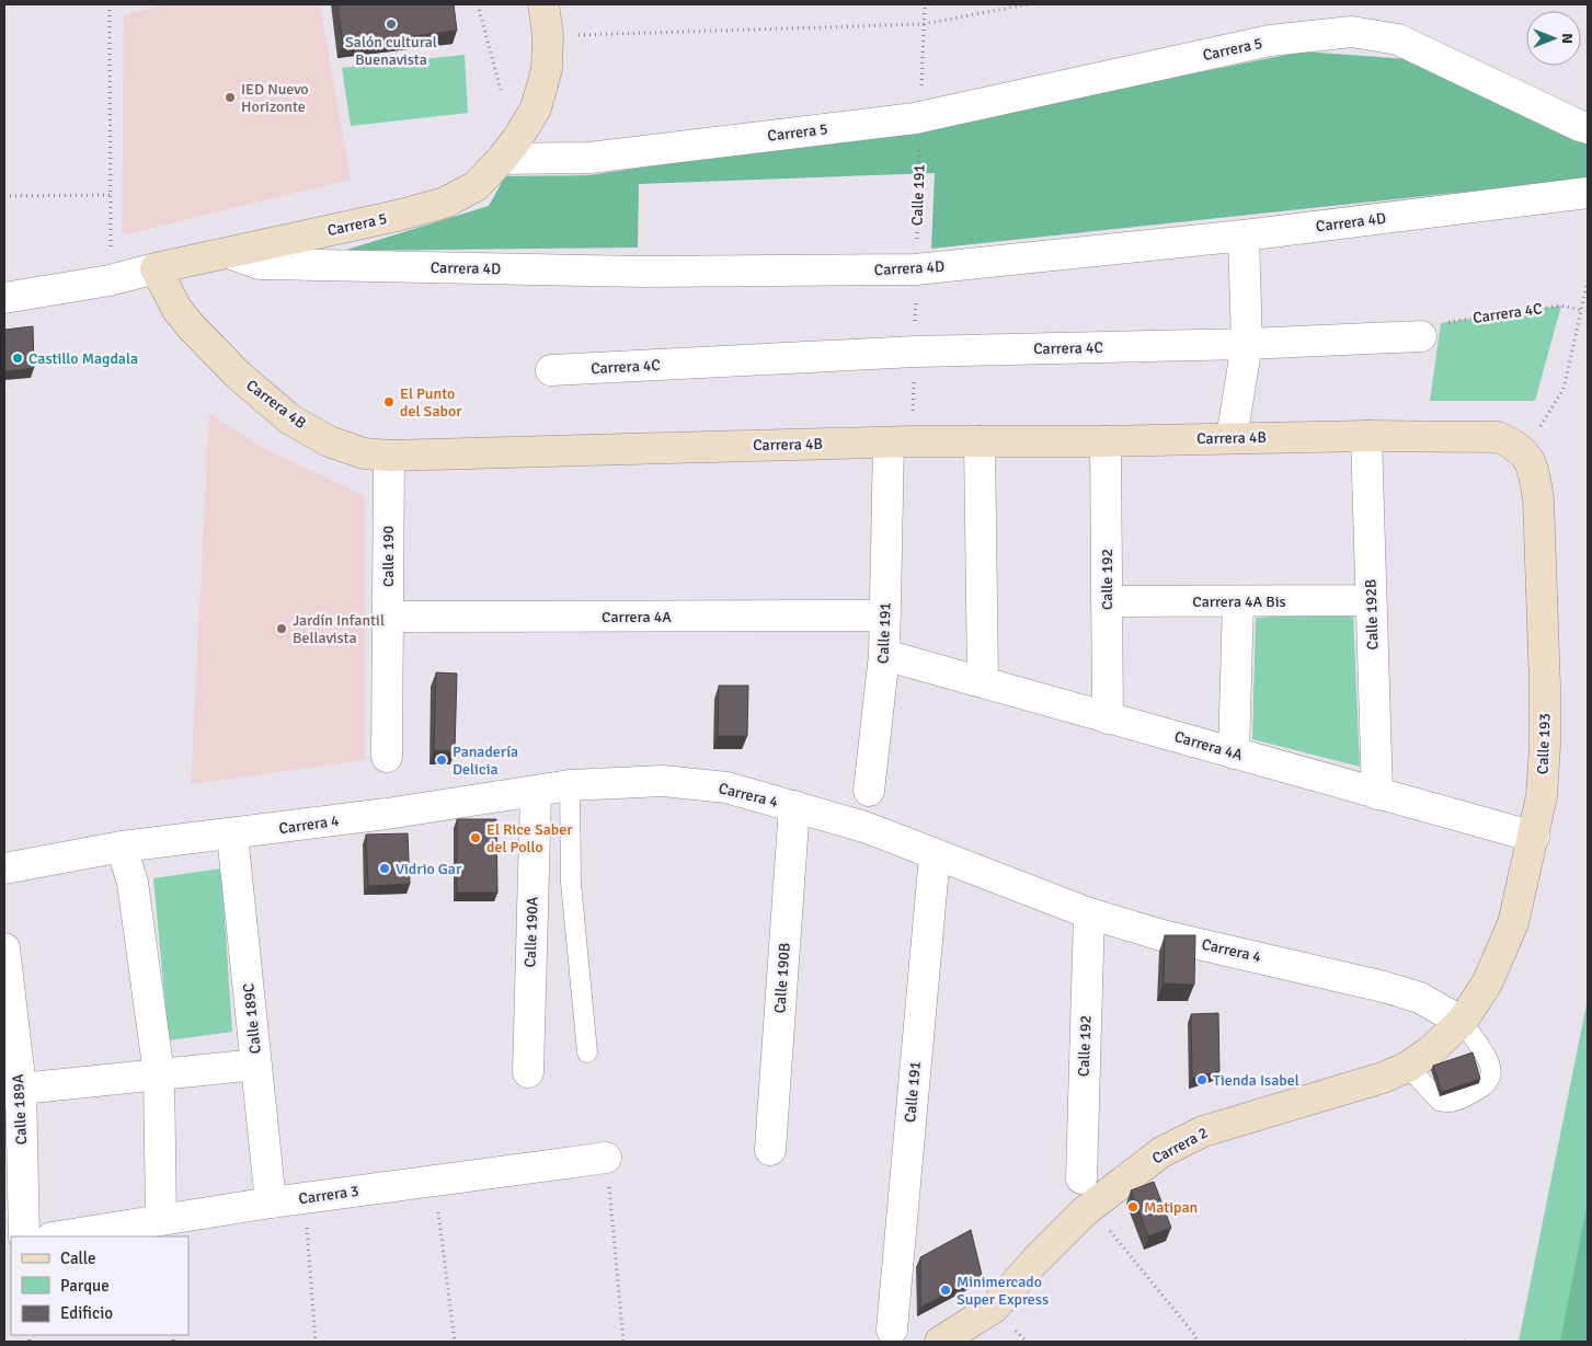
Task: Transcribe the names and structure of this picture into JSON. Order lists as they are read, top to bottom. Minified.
{"streets":{"main road":["Carrera 5","Carrera 4B","Calle 193","Carrera 2"],"street":["Calle 191","Carrera 4D","Carrera 4C","Calle 190","Calle 192","Carrera 4A Bis","Calle 192B","Carrera 4A","Carrera 4","Calle 190A","Calle 190B","Calle 189C","Calle 189A","Carrera 3"]},"crossings":[["Carrera 5","Calle 191"],["Carrera 5","Carrera 4D"],["Carrera 5","Carrera 4B"],["Calle 191","Carrera 4D"],["Calle 191","Carrera 4C"],["Calle 191","Carrera 4B"],["Calle 191","Carrera 4A"],["Calle 191","Carrera 4"],["Carrera 4B","Calle 190"],["Carrera 4B","Calle 192"],["Carrera 4B","Calle 192B"],["Carrera 4B","Calle 193"],["Calle 190","Carrera 4A"],["Calle 192","Carrera 4A Bis"],["Calle 192","Carrera 4A"],["Calle 192","Carrera 4"],["Carrera 4A Bis","Calle 192B"],["Calle 192B","Carrera 4A"],["Carrera 4A","Calle 193"],["Calle 193","Carrera 4"],["Calle 193","Carrera 2"],["Carrera 4","Calle 190A"],["Carrera 4","Calle 190B"],["Carrera 4","Calle 189C"],["Carrera 4","Carrera 2"],["Calle 189C","Carrera 3"]],"places":["Salón cultural Buenavista","IED Nuevo Horizonte","Castillo Magdala","El Punto del Sabor","Jardín Infantil Bellavista","Panadería Delicia","El Rice Saber del Pollo","Vidrio Gar","Tienda Isabel","Matipan","Minimercado Super Express"],"legend":["Calle","Parque","Edificio"],"north":"right"}
